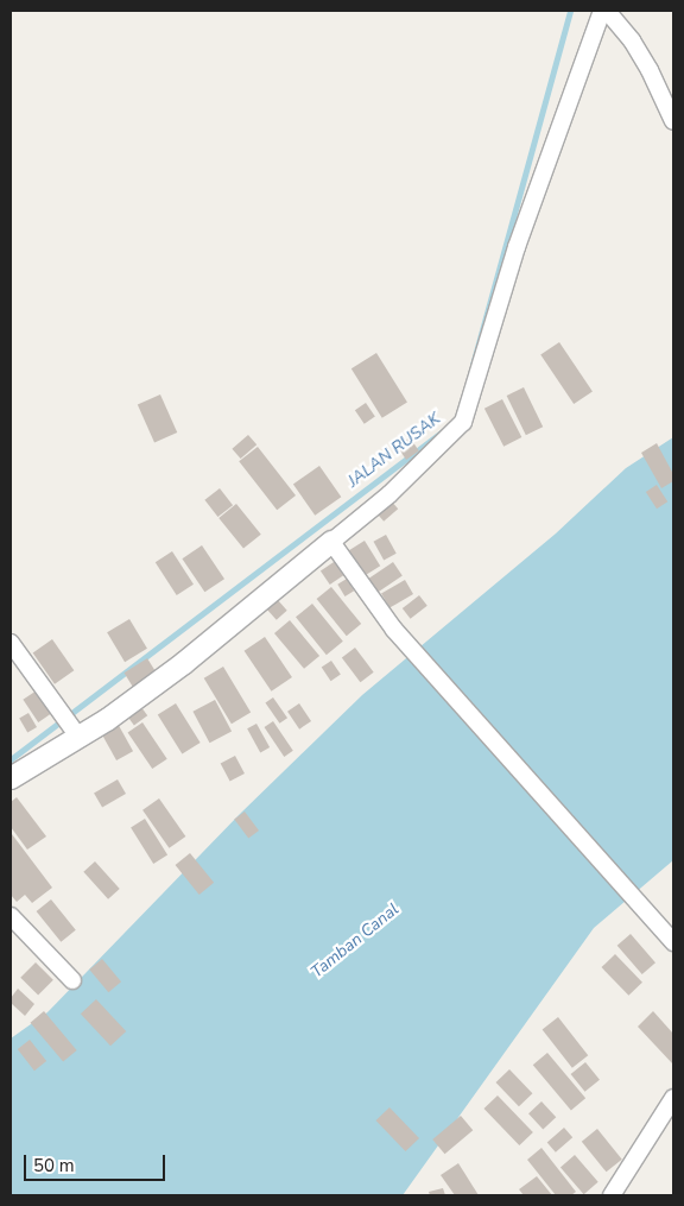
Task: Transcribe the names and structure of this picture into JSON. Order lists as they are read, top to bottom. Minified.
{"water":["JALAN RUSAK","Tamban Canal"],"scale_bar":"50 m"}
